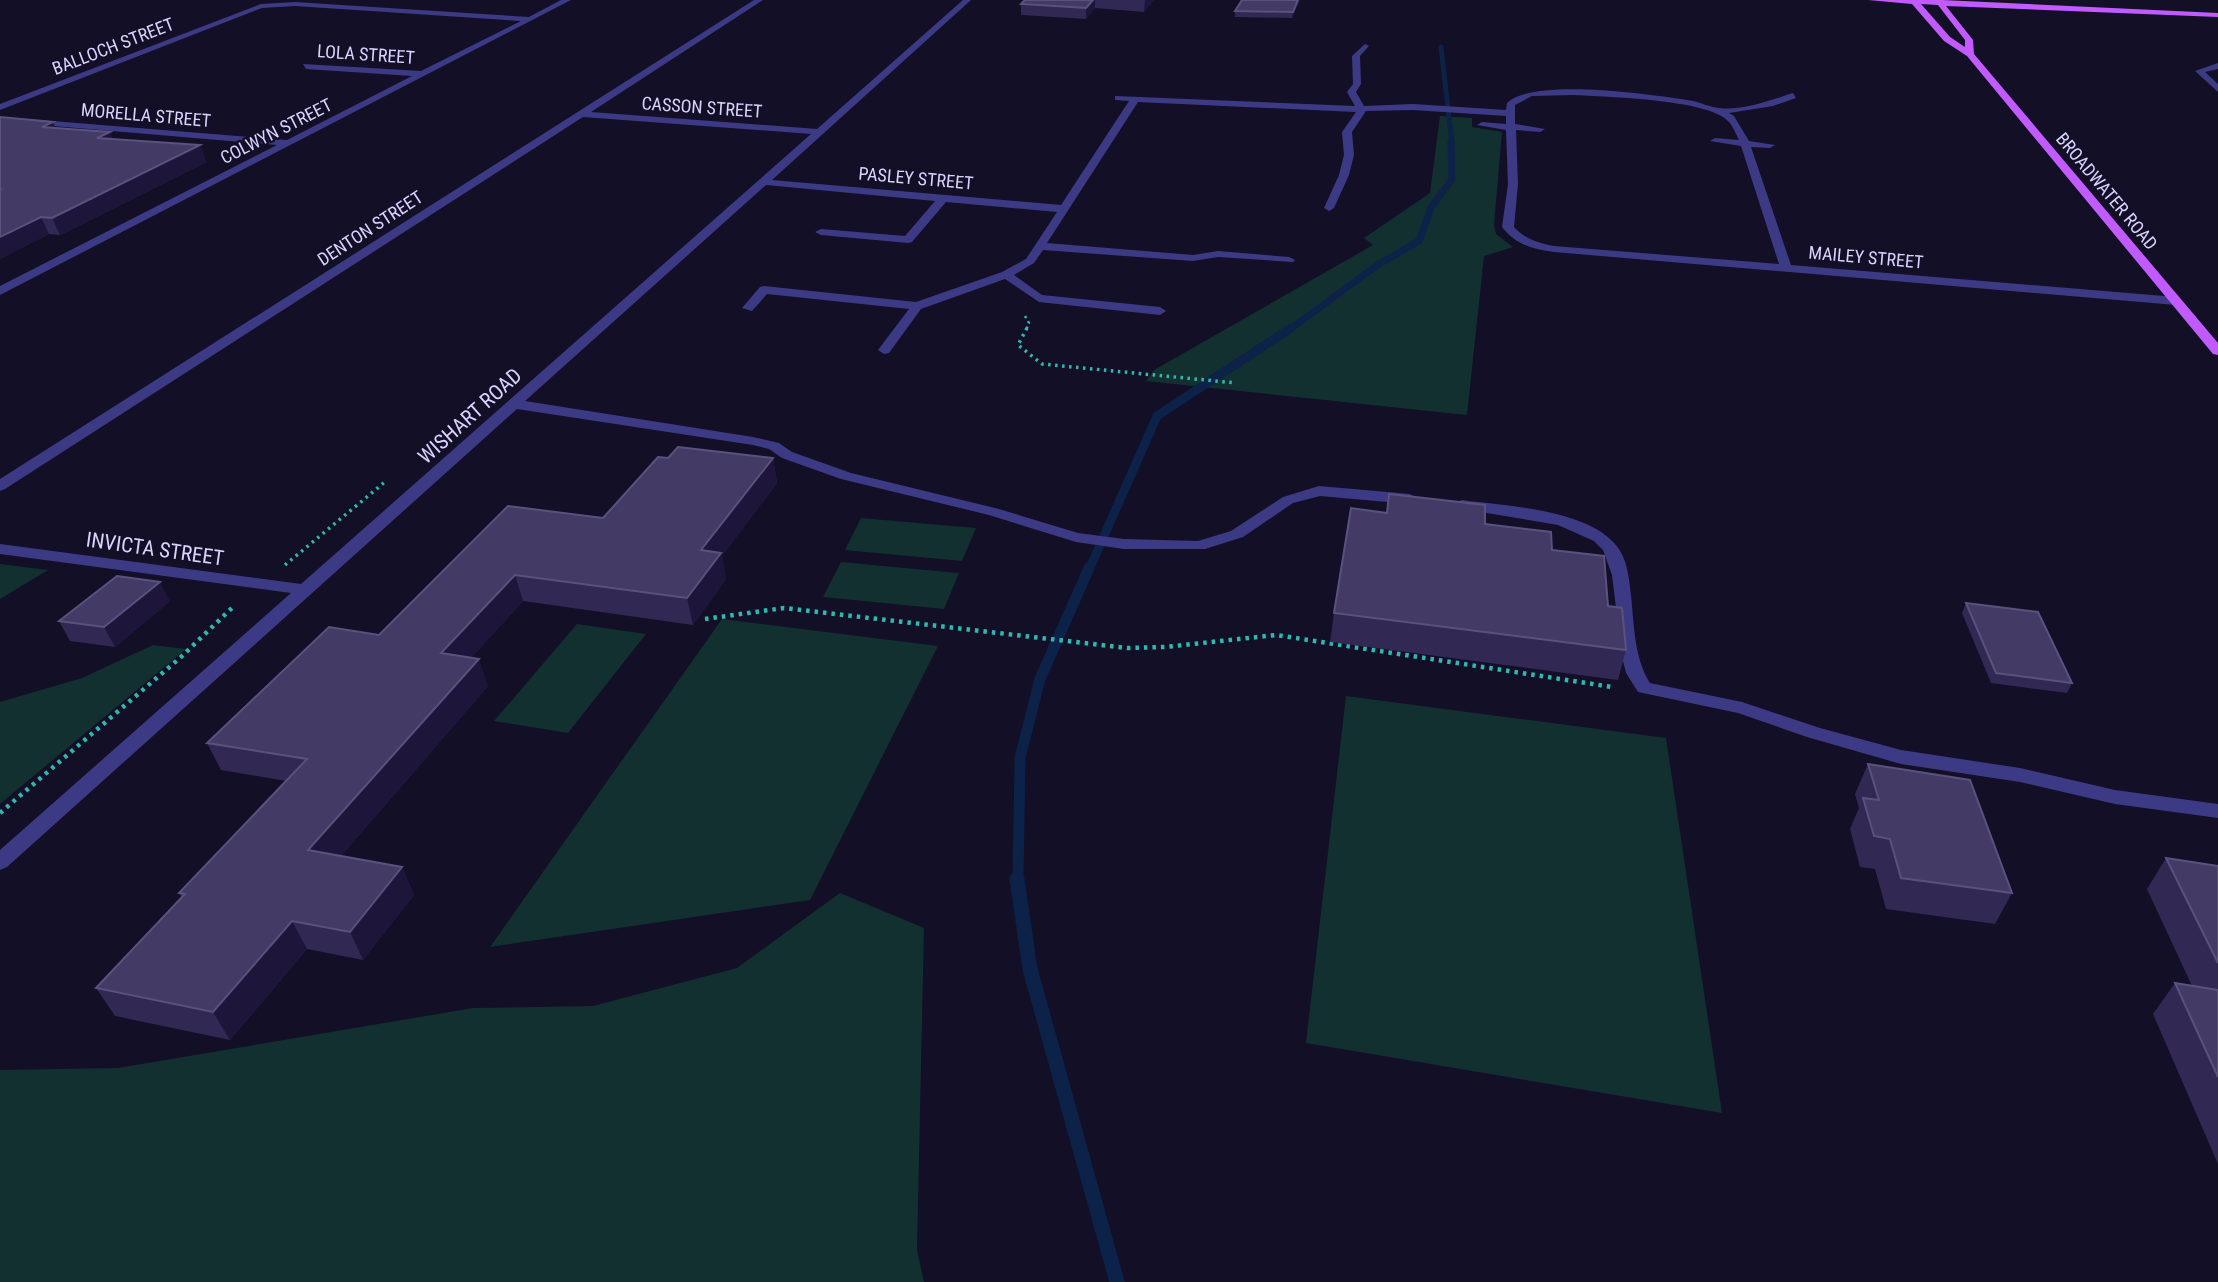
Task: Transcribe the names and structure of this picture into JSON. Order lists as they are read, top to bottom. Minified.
{"streets":{"main road":["BROADWATER ROAD"],"street":["BALLOCH STREET","LOLA STREET","CASSON STREET","MORELLA STREET","COLWYN STREET","PASLEY STREET","DENTON STREET","MAILEY STREET","WISHART ROAD","INVICTA STREET"]},"crossings":[["BALLOCH STREET","COLWYN STREET"],["LOLA STREET","COLWYN STREET"],["CASSON STREET","DENTON STREET"],["CASSON STREET","WISHART ROAD"],["MORELLA STREET","COLWYN STREET"],["PASLEY STREET","WISHART ROAD"],["BROADWATER ROAD","MAILEY STREET"],["WISHART ROAD","INVICTA STREET"]]}
